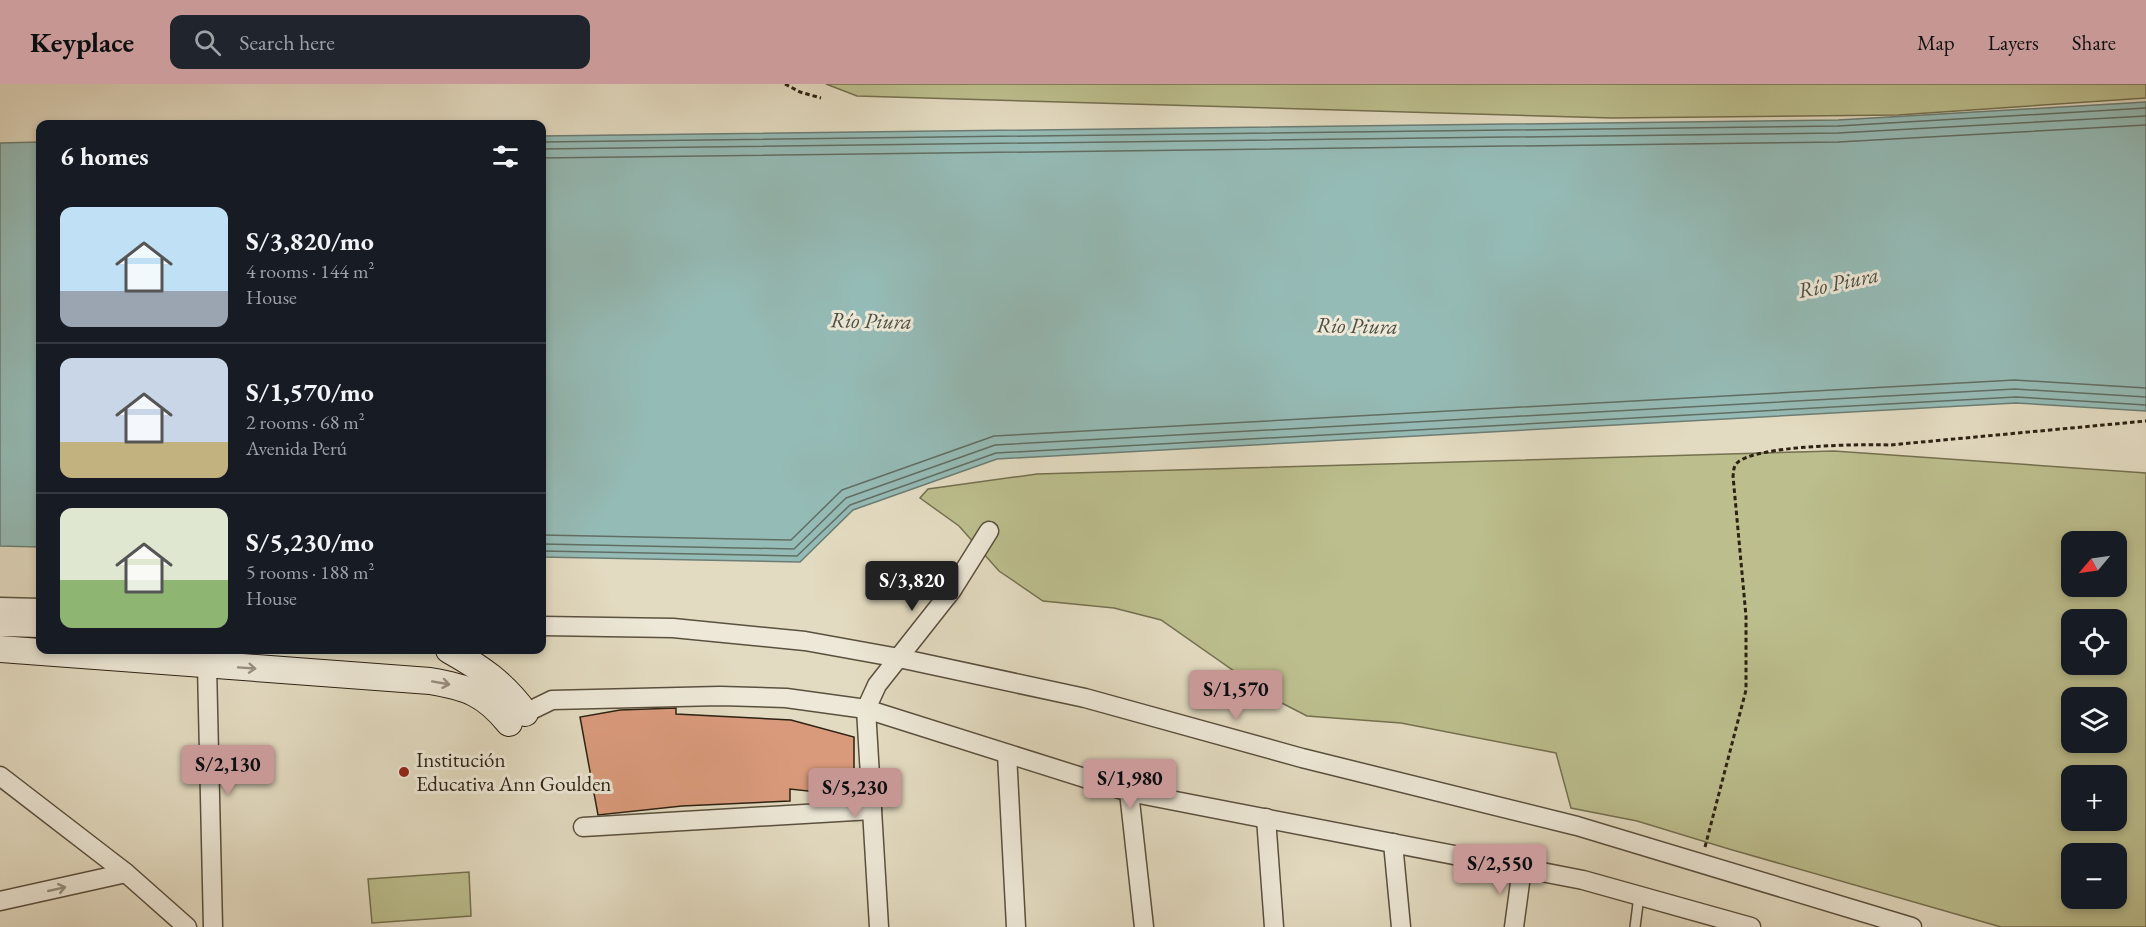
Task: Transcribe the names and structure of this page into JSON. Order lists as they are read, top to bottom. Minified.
{"water":["Río Piura"],"places":["Institución Educativa Ann Goulden"],"north":"bottom left","page":{"header":"Keyplace","search":"Search here","nav":["Map","Layers","Share"],"heading":"6 homes","list":[{"name":"S/3,820/mo","note":"4 rooms · 144 m² · House"},{"name":"S/1,570/mo","note":"2 rooms · 68 m² · Avenida Perú"},{"name":"S/5,230/mo","note":"5 rooms · 188 m² · House"}],"map_buttons":["+","−"],"price":["S/3,820","S/1,570","S/2,130","S/1,980","S/5,230","S/2,550"]}}
